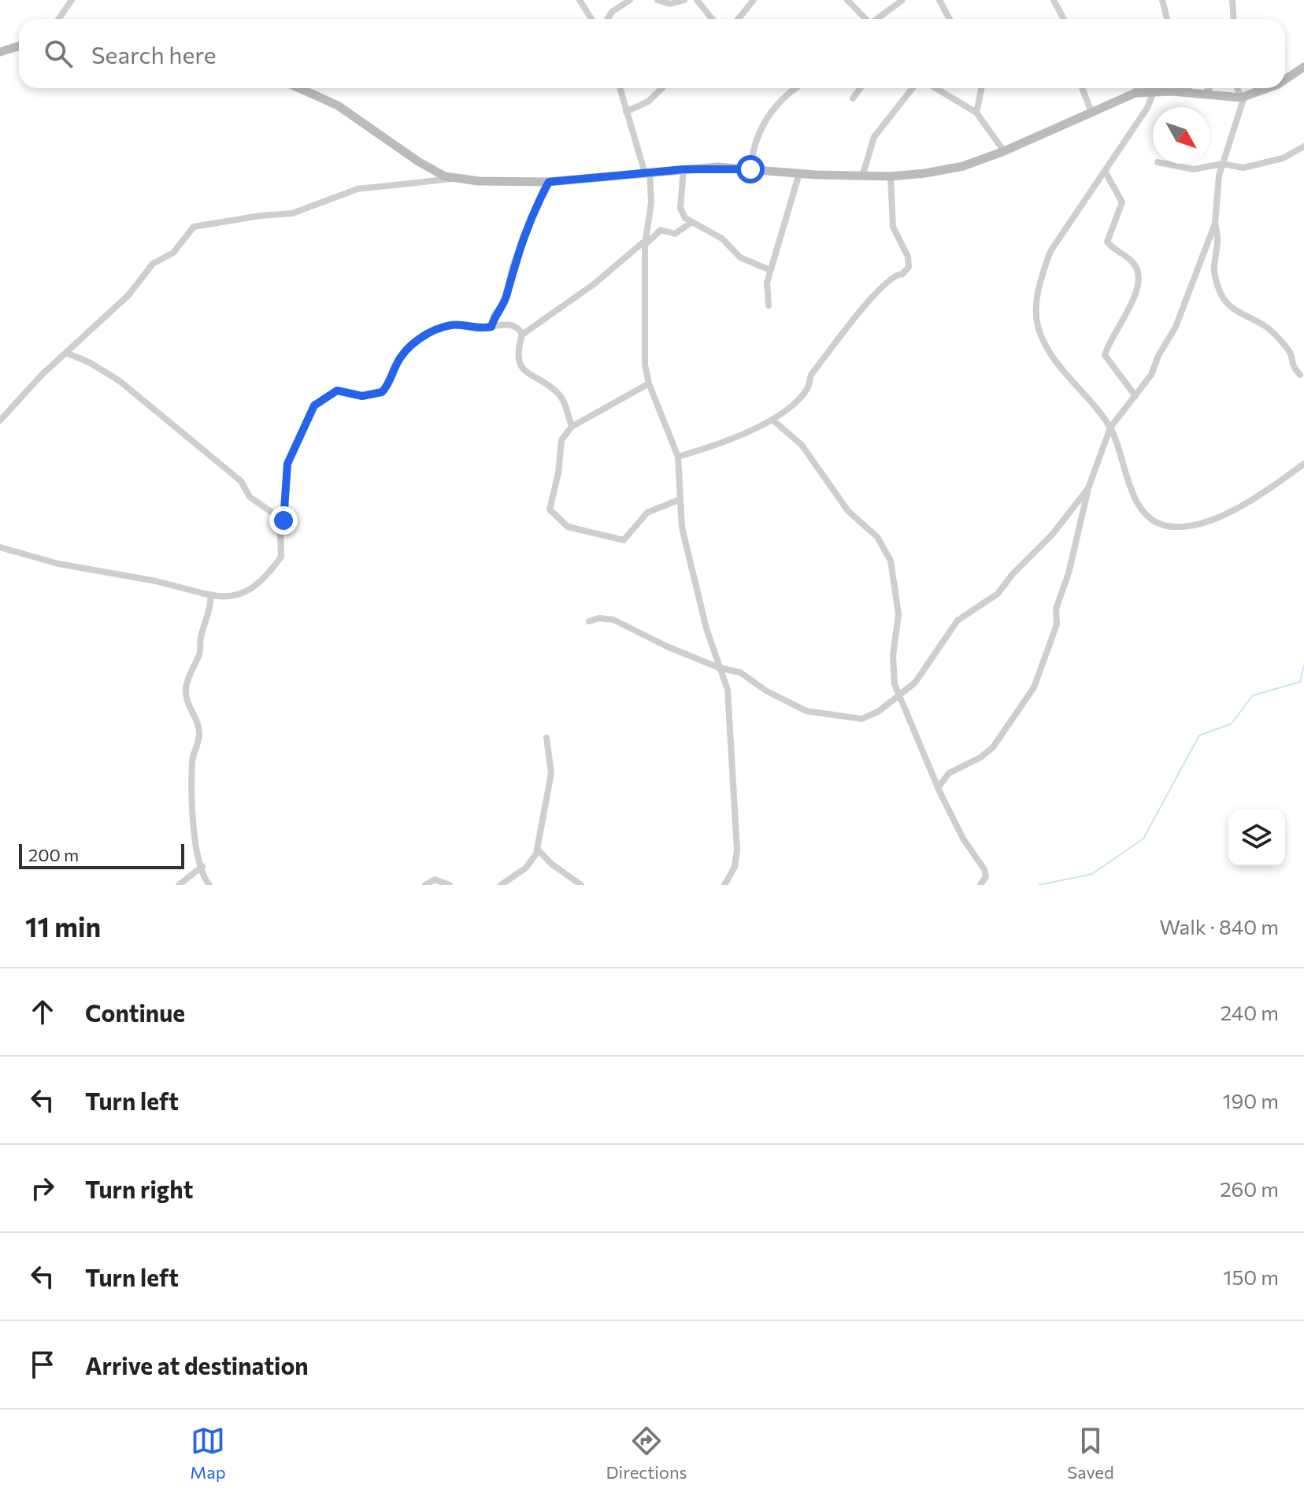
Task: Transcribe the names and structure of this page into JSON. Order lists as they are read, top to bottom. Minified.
{"scale_bar":"200 m","north":"bottom right","page":{"search":"Search here","scale":"200 m","heading":["11 min","Walk · 840 m"],"list":[["Continue","240 m"],["Turn left","190 m"],["Turn right","260 m"],["Turn left","150 m"],"Arrive at destination"],"nav":["Map","Directions","Saved"]}}
